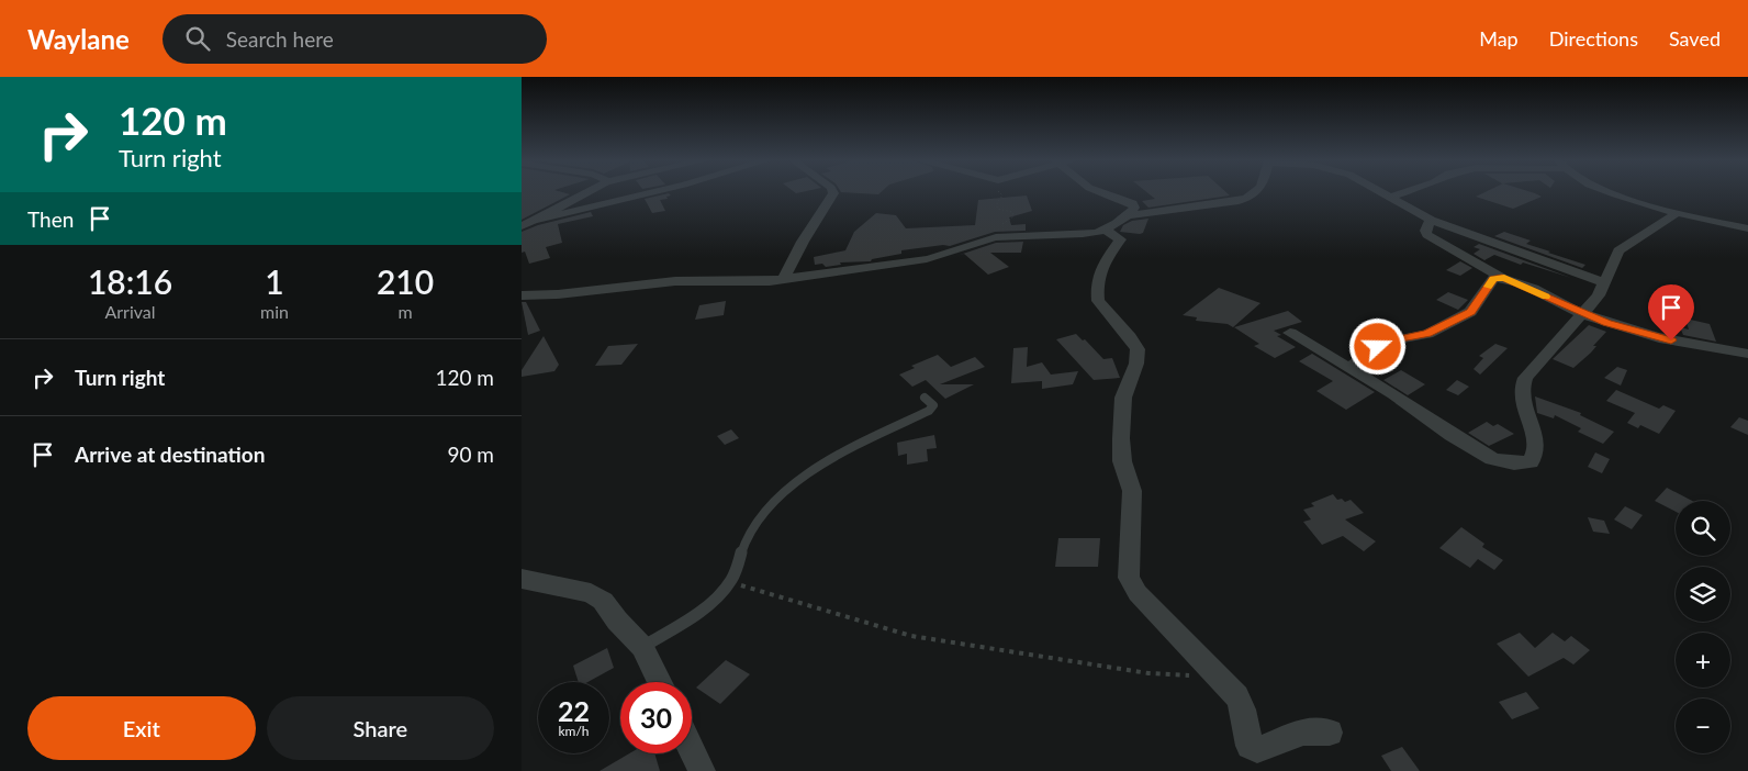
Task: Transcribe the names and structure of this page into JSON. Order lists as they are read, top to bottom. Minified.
{"page":{"header":"Waylane","search":"Search here","nav":["Map","Directions","Saved"],"turn":["120 m","Turn right"],"then":"Then","eta":["18:16","Arrival","1","min","210","m"],"list":[{"name":"Turn right","value":"120 m"},{"name":"Arrive at destination","value":"90 m"}],"map_buttons":["+","−"],"speed":"22 km/h","limit":"30","buttons":["Exit","Share"]}}
